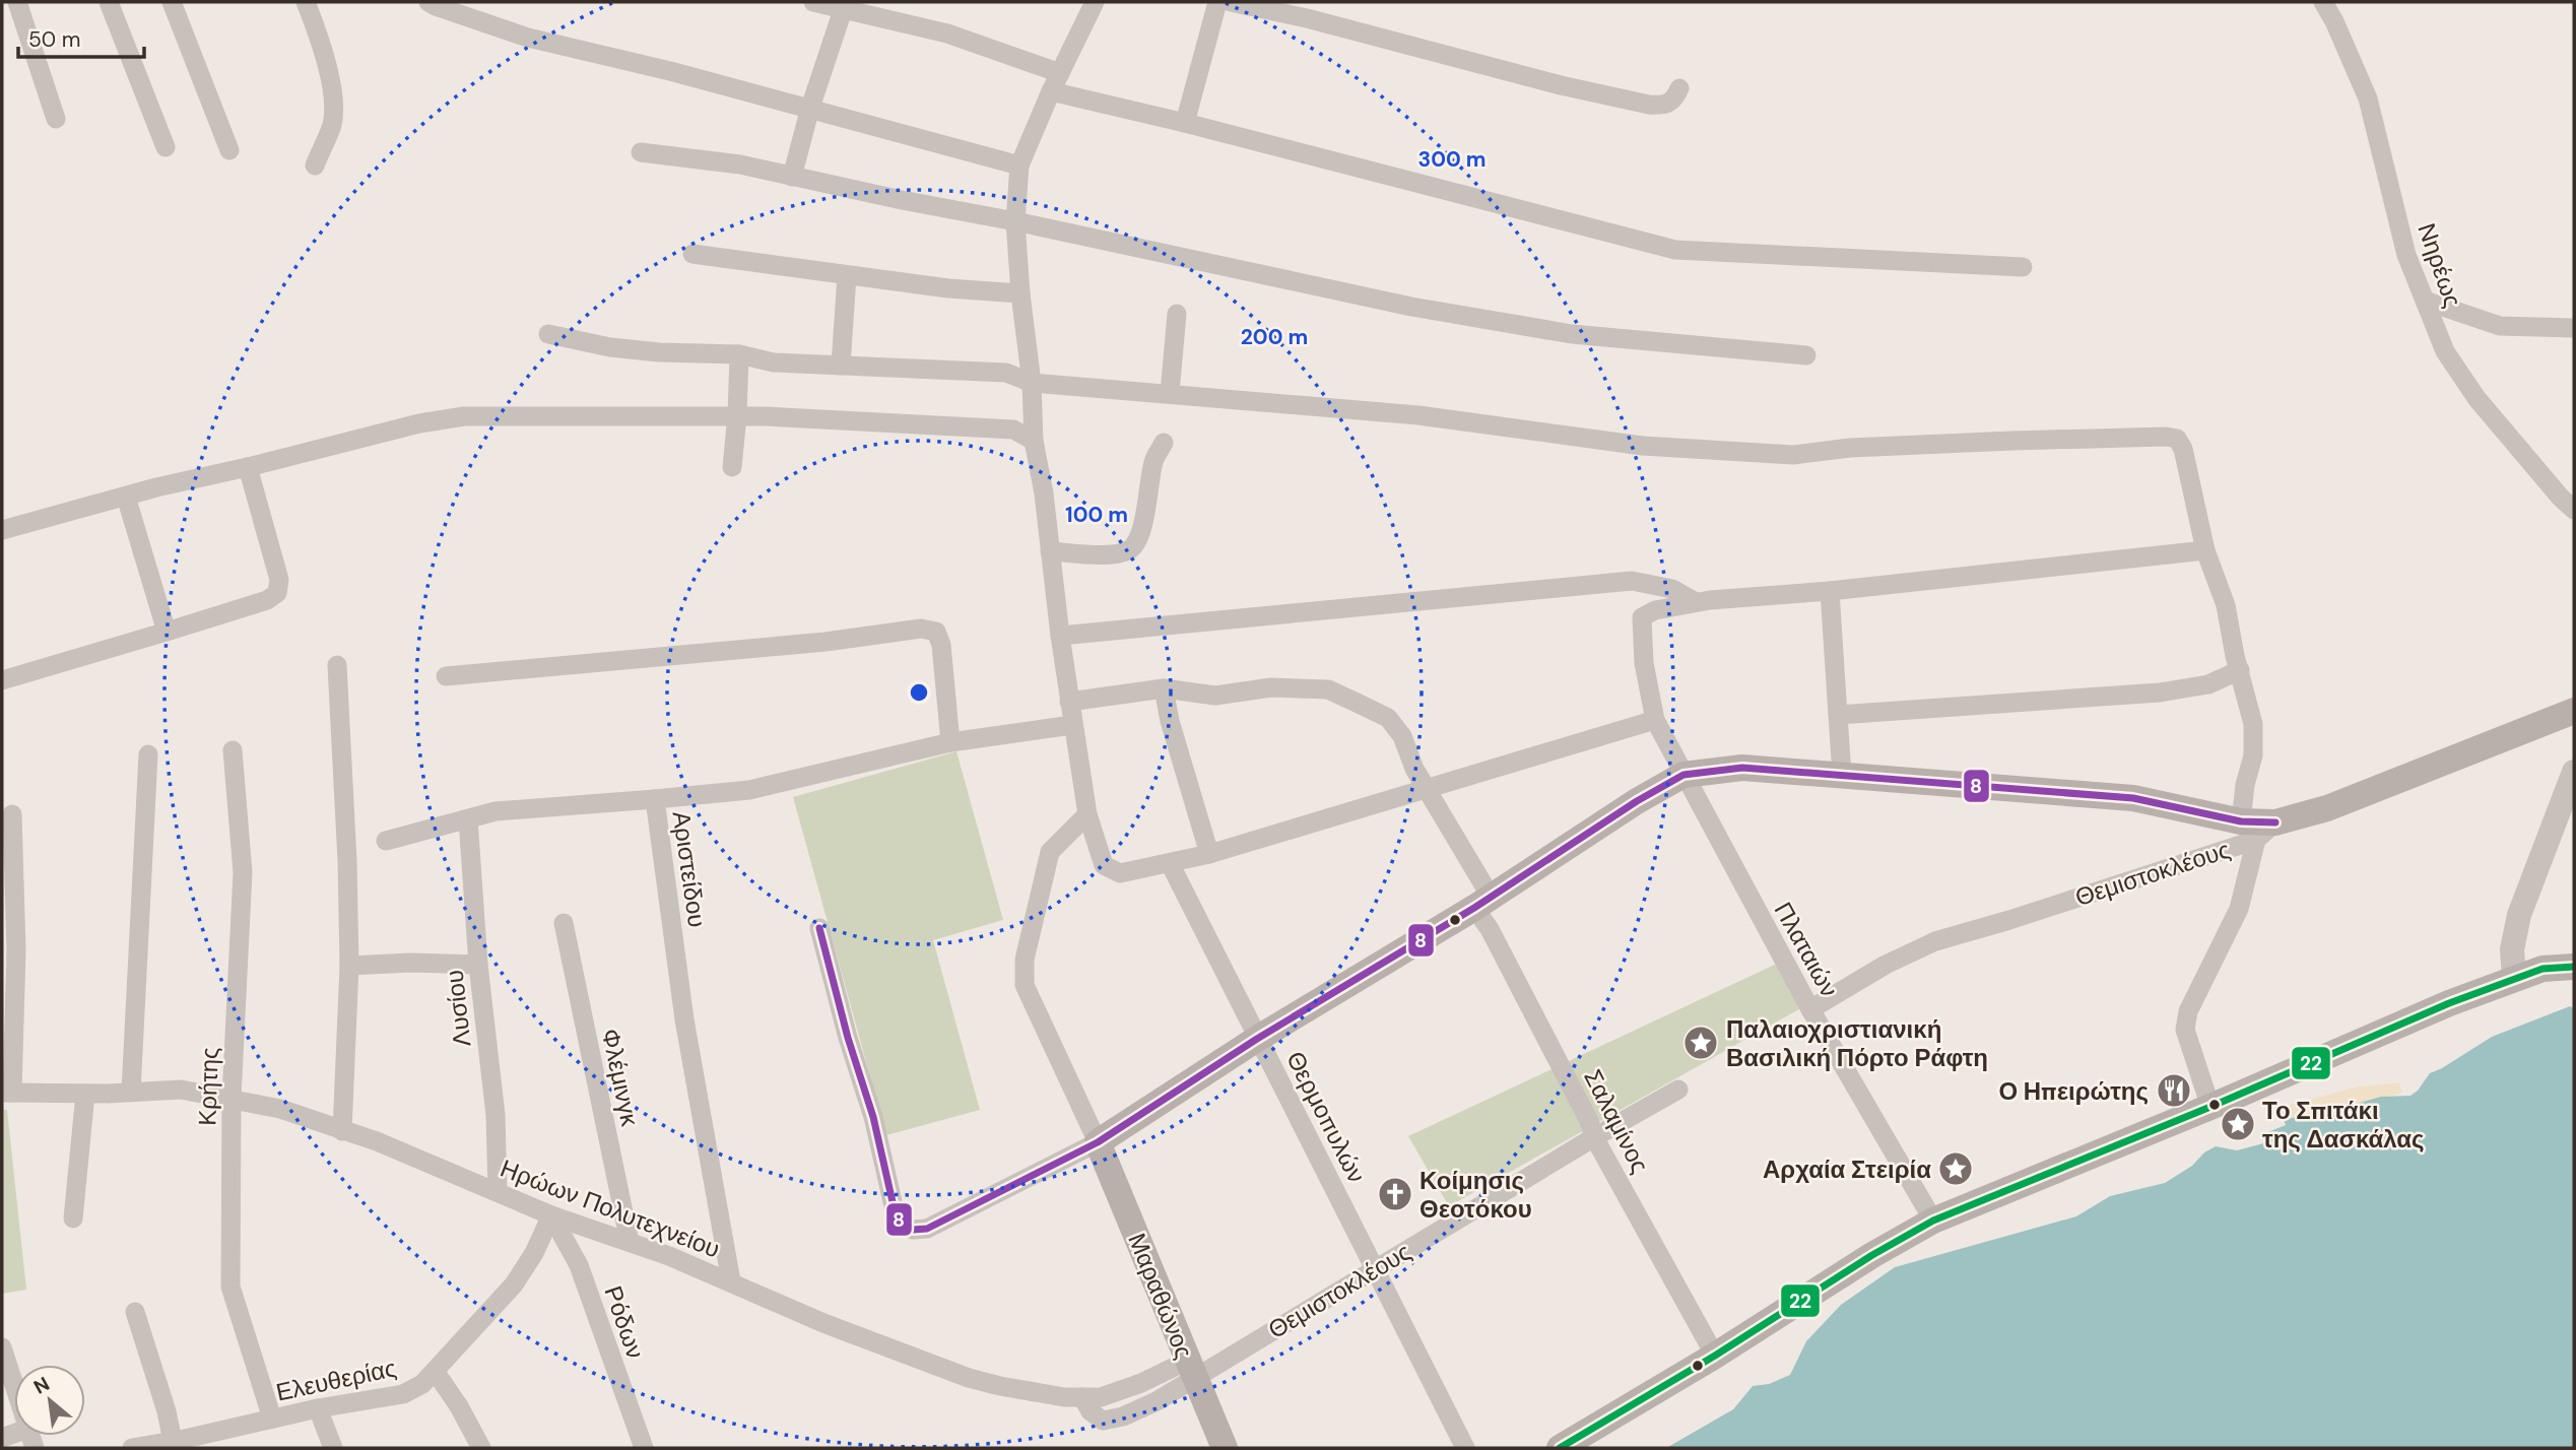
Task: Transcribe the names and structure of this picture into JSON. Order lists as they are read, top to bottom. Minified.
{"streets":{"main road":["Θεμιστοκλέους","Μαραθώνος"],"street":["Νηρέως","Αριστείδου","Πλαταιών","Λυσίου","Φλέμινγκ","Κρήτης","Θερμοπυλών","Σαλαμίνος","Ηρώων Πολυτεχνείου","Ρόδων","Ελευθερίας"]},"crossings":[["Αριστείδου","Ηρώων Πολυτεχνείου"],["Θεμιστοκλέους","Πλαταιών"],["Θεμιστοκλέους","Θερμοπυλών"],["Θεμιστοκλέους","Σαλαμίνος"],["Θεμιστοκλέους","Ηρώων Πολυτεχνείου"],["Θεμιστοκλέους","Μαραθώνος"],["Λυσίου","Ηρώων Πολυτεχνείου"],["Φλέμινγκ","Ηρώων Πολυτεχνείου"],["Κρήτης","Ηρώων Πολυτεχνείου"],["Κρήτης","Ελευθερίας"],["Ηρώων Πολυτεχνείου","Μαραθώνος"],["Ηρώων Πολυτεχνείου","Ρόδων"],["Ηρώων Πολυτεχνείου","Ελευθερίας"],["Ρόδων","Ελευθερίας"]],"places":{"place":["Παλαιοχριστιανική Βασιλική Πόρτο Ράφτη","Το Σπιτάκι της Δασκάλας","Αρχαία Στειρία"],"restaurant":["Ο Ηπειρώτης"],"church":["Κοίμησις Θεοτόκου"]},"lines":["transit line 8","transit line 22"],"scale_bar":"50 m","north":"top left","rings":["300 m","200 m","100 m"]}
